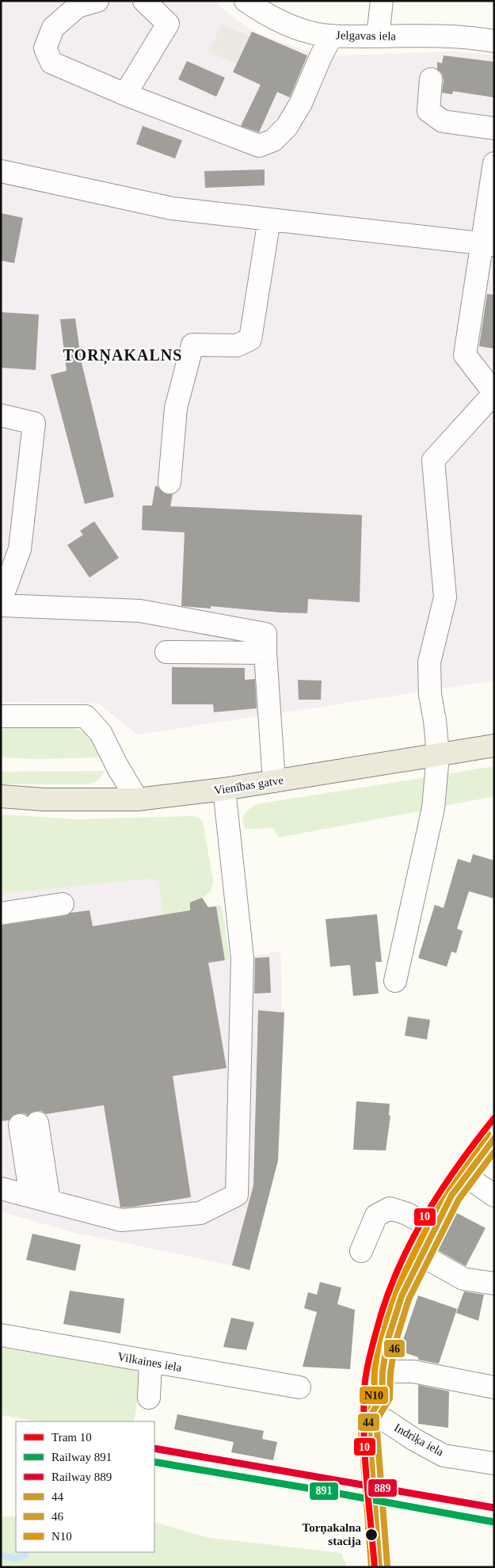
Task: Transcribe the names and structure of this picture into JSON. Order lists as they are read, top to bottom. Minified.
{"streets":{"main road":["Vienības gatve"],"street":["Jelgavas iela","Vilkaines iela","Indriķa iela"]},"districts":["TORŅAKALNS"],"places":["Torņakalna stacija"],"lines":["tram line 10","transit line N10","transit line 44","transit line 46","rail line 889","rail line 891"],"legend":["Tram 10","Railway 891","Railway 889","44","46","N10"]}
